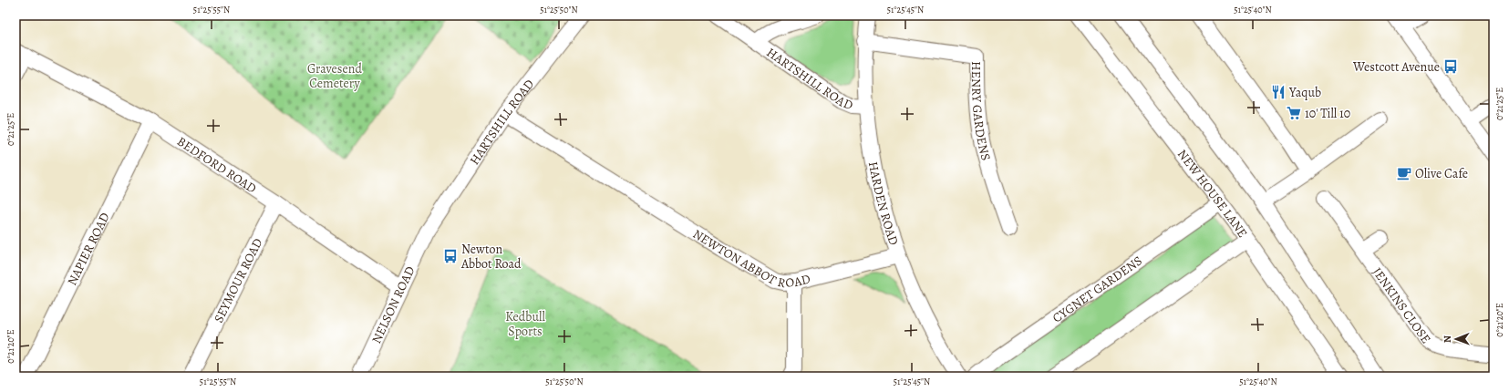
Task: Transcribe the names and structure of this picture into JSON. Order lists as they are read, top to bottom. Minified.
{"streets":{"street":["HARTSHILL ROAD","HENRY GARDENS","BEDFORD ROAD","NEW HOUSE LANE","HARDEN ROAD","NAPIER ROAD","NEWTON ABBOT ROAD","SEYMOUR ROAD","CYGNET GARDENS","NELSON ROAD","JENKINS CLOSE"]},"crossings":[["HARTSHILL ROAD","HARDEN ROAD"],["HARTSHILL ROAD","NEWTON ABBOT ROAD"],["HARTSHILL ROAD","NELSON ROAD"],["HENRY GARDENS","HARDEN ROAD"],["BEDFORD ROAD","NAPIER ROAD"],["BEDFORD ROAD","SEYMOUR ROAD"],["BEDFORD ROAD","NELSON ROAD"],["NEW HOUSE LANE","CYGNET GARDENS"],["HARDEN ROAD","NEWTON ABBOT ROAD"]],"parks":["Gravesend Cemetery","Kedbull Sports"],"places":{"bus stop":["Westcott Avenue","Newton Abbot Road"],"restaurant":["Yaqub"],"supermarket":["10' Till 10"],"cafe":["Olive Cafe"]},"north":"left","coordinates":["51°25'55\"N","51°25'50\"N","51°25'45\"N","51°25'40\"N","0°21'25\"E","0°21'20\"E"]}
